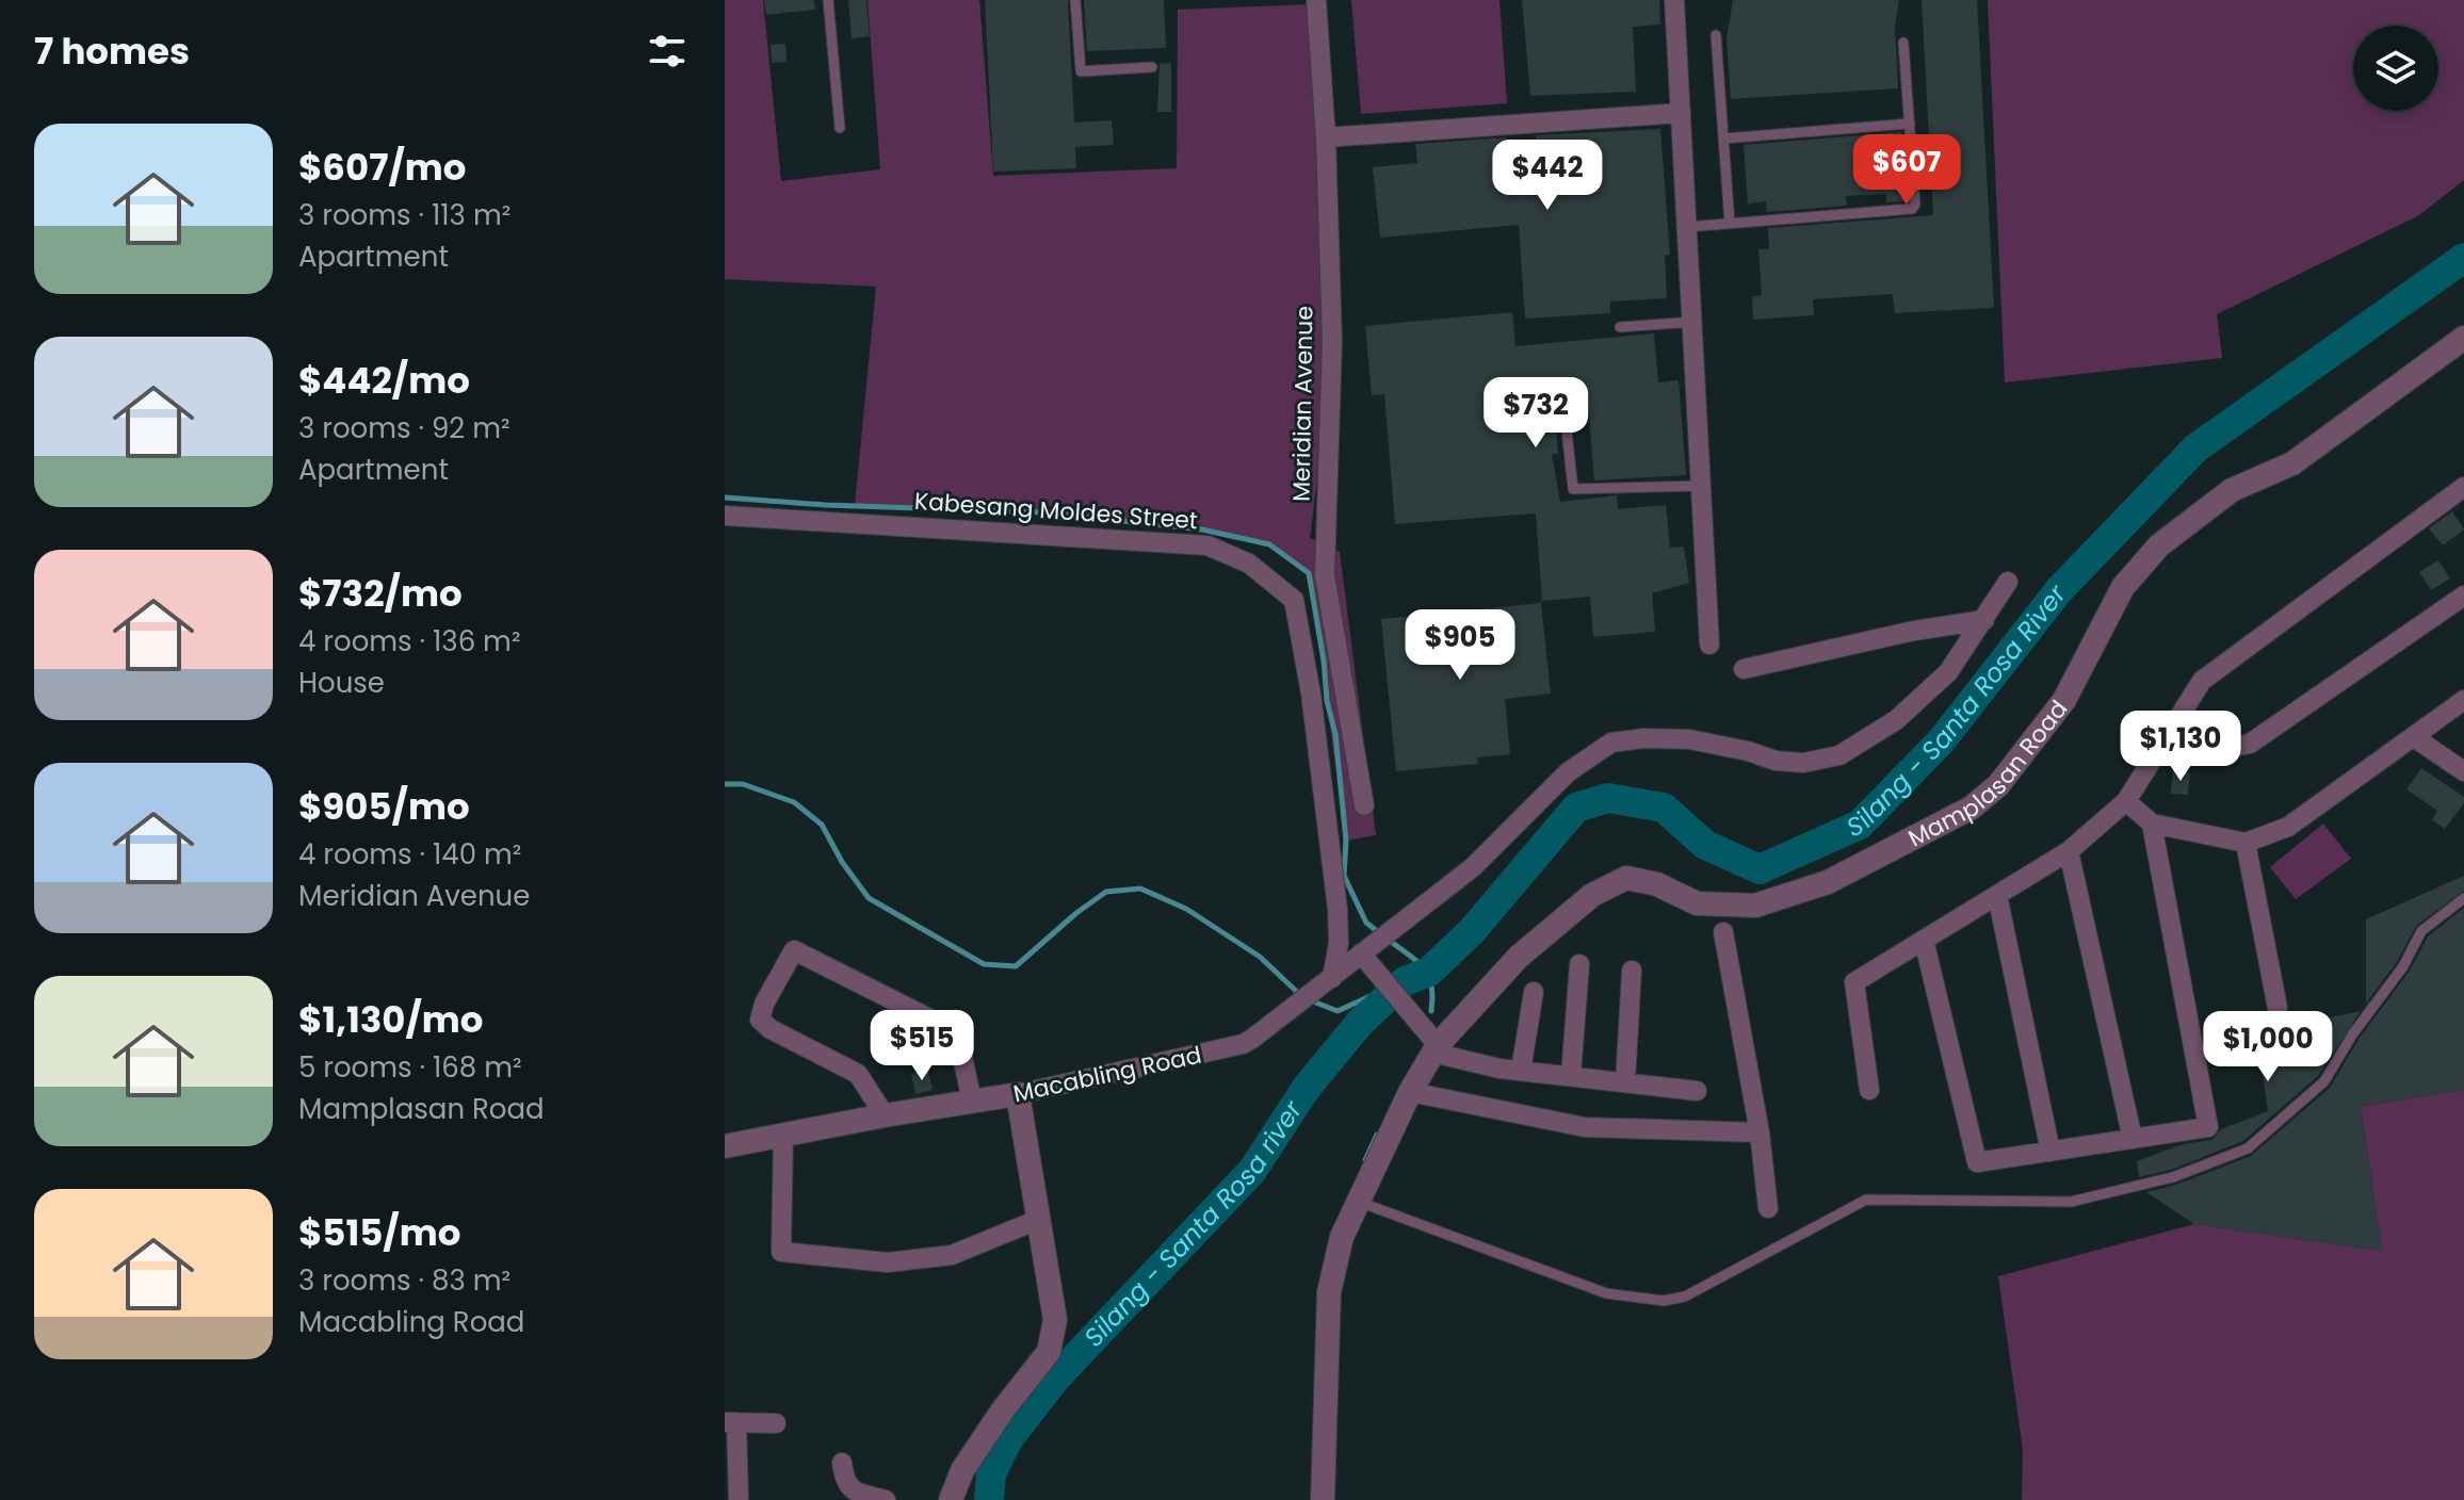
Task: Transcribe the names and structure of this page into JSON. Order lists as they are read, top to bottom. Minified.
{"streets":{"street":["Meridian Avenue","Kabesang Moldes Street","Mamplasan Road","Macabling Road"]},"crossings":[["Kabesang Moldes Street","Macabling Road"]],"water":["Silang - Santa Rosa River","Silang - Santa Rosa river"],"page":{"heading":"7 homes","list":[{"name":"$607/mo","note":"3 rooms · 113 m² · Apartment"},{"name":"$442/mo","note":"3 rooms · 92 m² · Apartment"},{"name":"$732/mo","note":"4 rooms · 136 m² · House"},{"name":"$905/mo","note":"4 rooms · 140 m² · Meridian Avenue"},{"name":"$1,130/mo","note":"5 rooms · 168 m² · Mamplasan Road"},{"name":"$515/mo","note":"3 rooms · 83 m² · Macabling Road"}],"price":["$607","$442","$732","$905","$1,130","$515","$1,000"]}}
